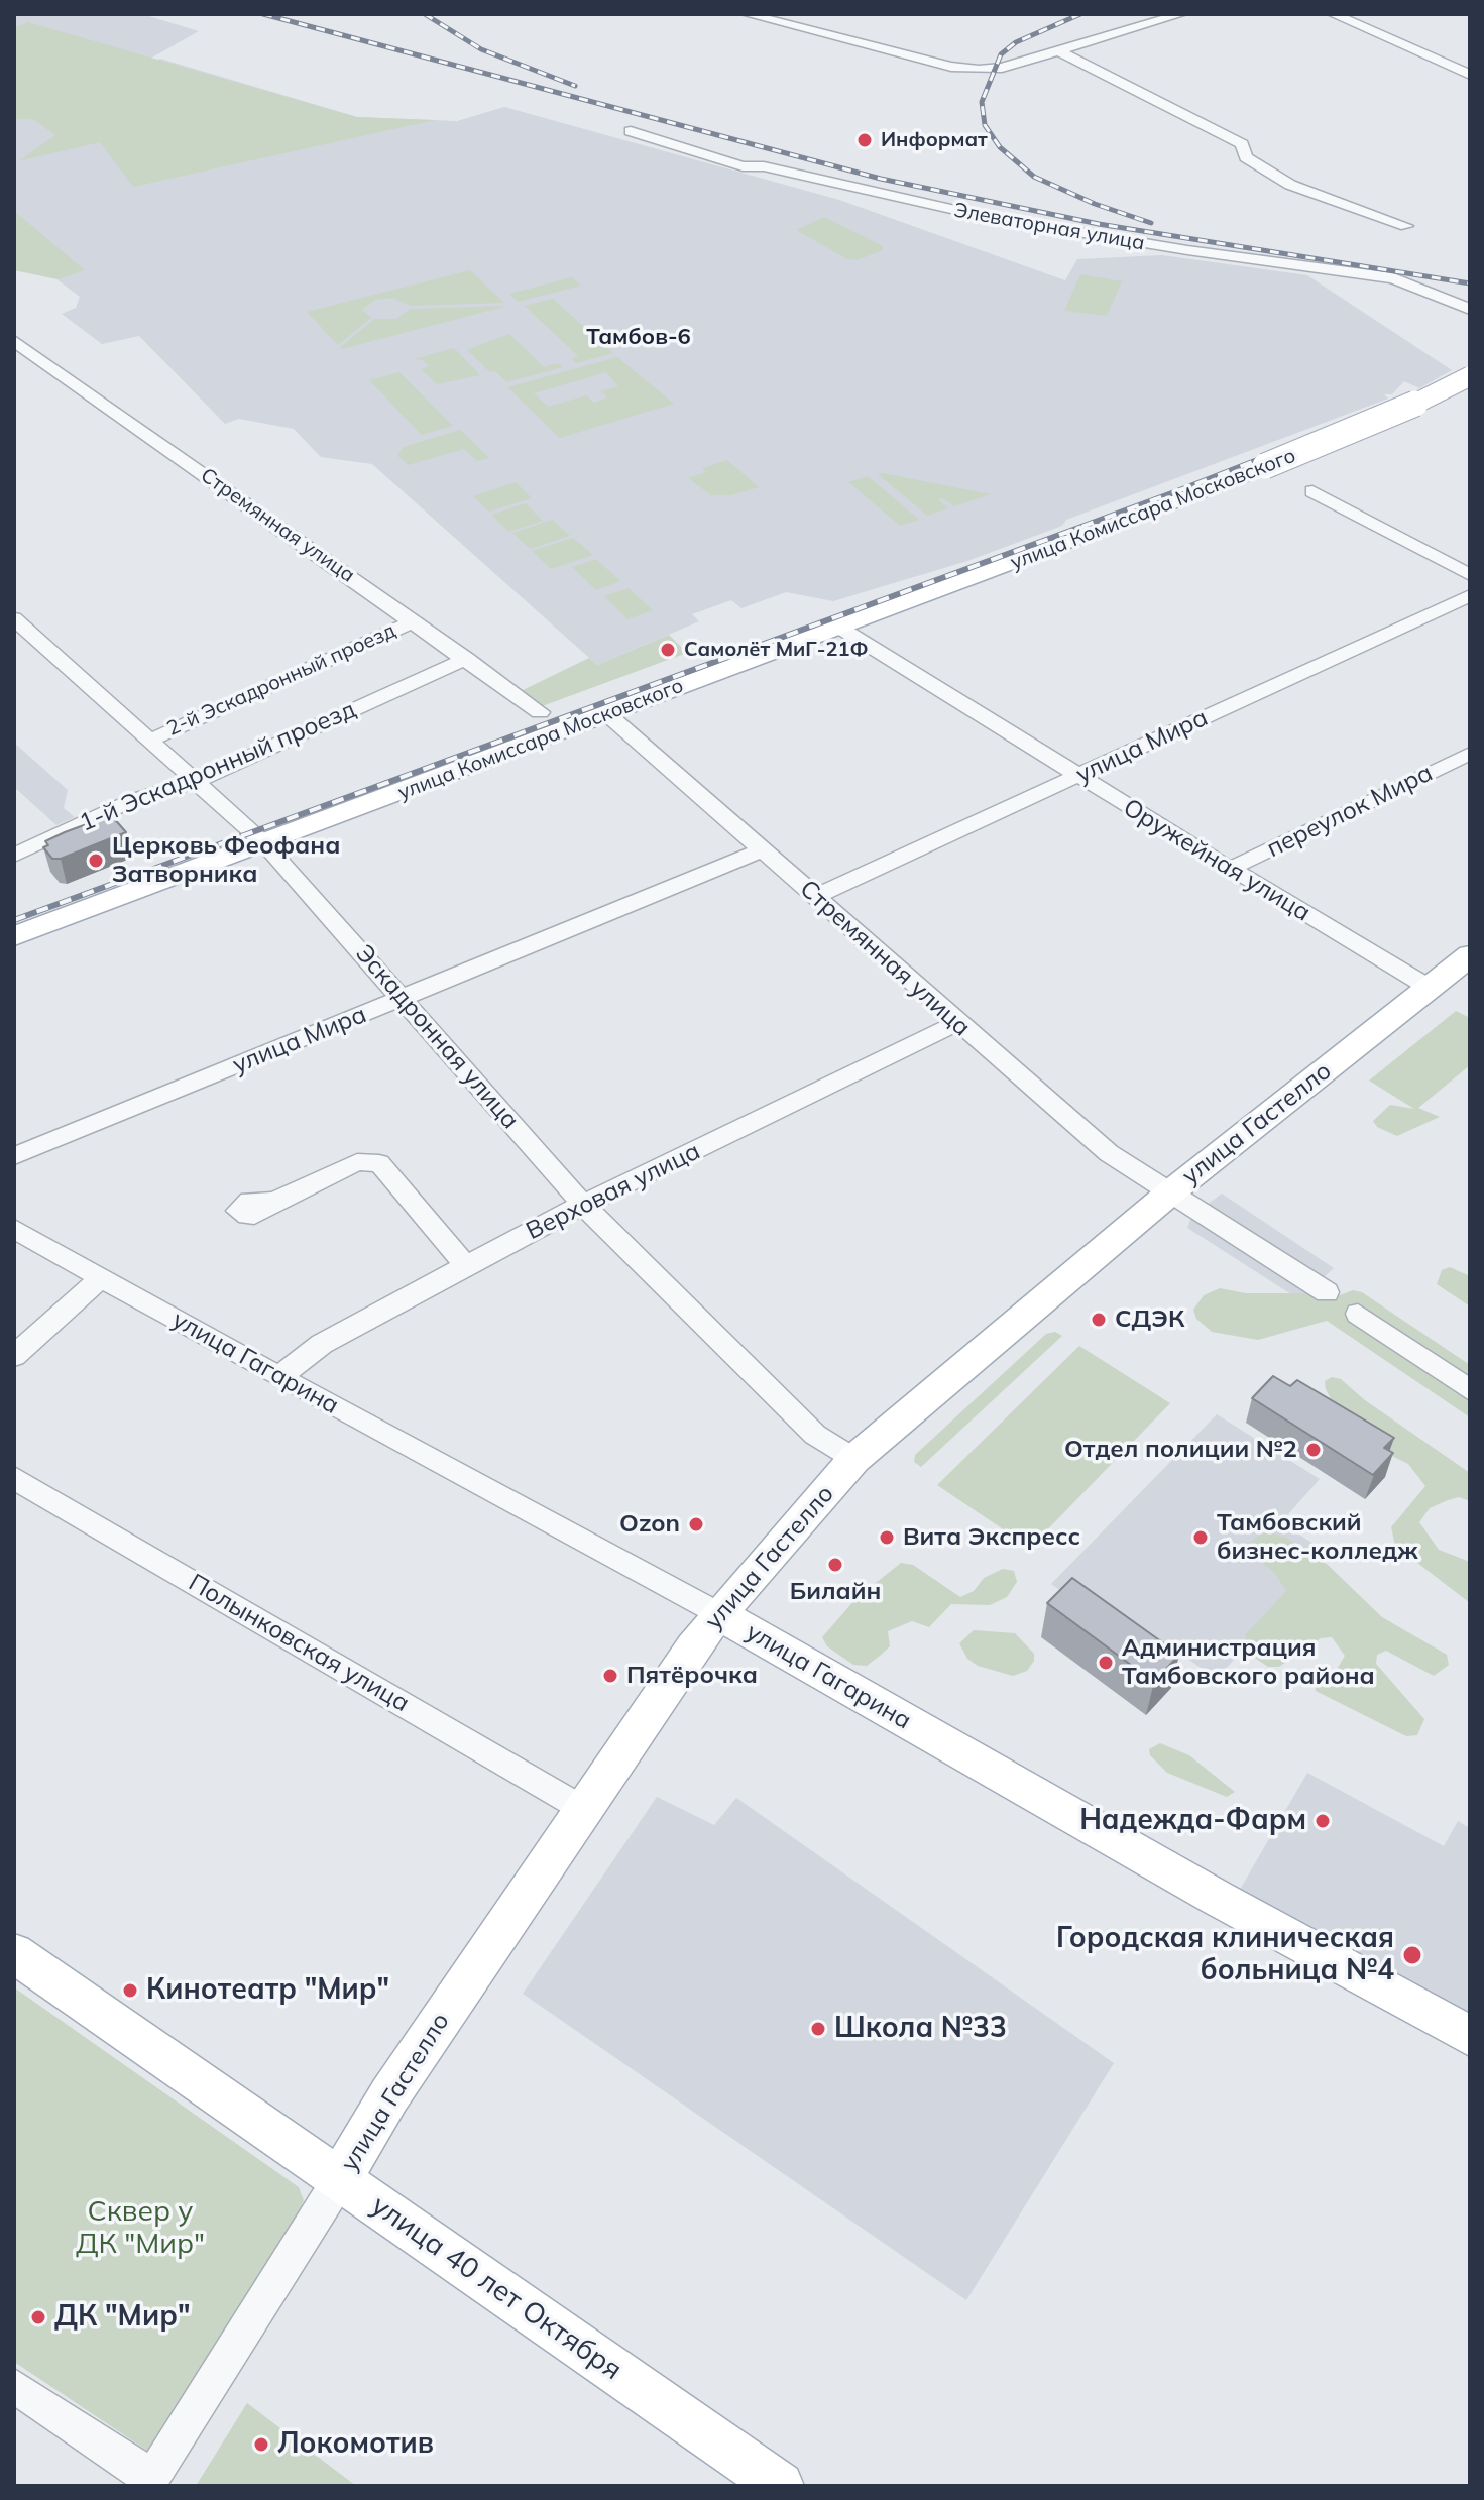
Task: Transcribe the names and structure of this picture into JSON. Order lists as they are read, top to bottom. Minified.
{"streets":{"main road":["улица Комиссара Московского","улица Гастелло","улица Гагарина","улица 40 лет Октября"],"street":["Элеваторная улица","Стремянная улица","2-й Эскадронный проезд","улица Мира","1-й Эскадронный проезд","переулок Мира","Оружейная улица","Эскадронная улица","Верховая улица","Полынковская улица"]},"crossings":[["улица Комиссара Московского","Стремянная улица"],["улица Комиссара Московского","Оружейная улица"],["улица Комиссара Московского","Эскадронная улица"],["Стремянная улица","2-й Эскадронный проезд"],["Стремянная улица","улица Мира"],["Стремянная улица","1-й Эскадронный проезд"],["Стремянная улица","улица Гастелло"],["Стремянная улица","Верховая улица"],["2-й Эскадронный проезд","Эскадронная улица"],["улица Мира","Оружейная улица"],["улица Мира","Эскадронная улица"],["1-й Эскадронный проезд","Эскадронная улица"],["переулок Мира","Оружейная улица"],["Оружейная улица","улица Гастелло"],["Эскадронная улица","улица Гастелло"],["Эскадронная улица","Верховая улица"],["улица Гастелло","улица Гагарина"],["улица Гастелло","Полынковская улица"],["улица Гастелло","улица 40 лет Октября"],["Верховая улица","улица Гагарина"]],"districts":["Тамбов-6"],"parks":["Сквер у ДК \"Мир\""],"places":["Информат","Самолёт МиГ-21Ф","Церковь Феофана Затворника","СДЭК","Отдел полиции №2","Ozon","Вита Экспресс","Тамбовский бизнес-колледж","Билайн","Администрация Тамбовского района","Пятёрочка","Надежда-Фарм","Городская клиническая больница №4","Кинотеатр \"Мир\"","Школа №33","ДК \"Мир\"","Локомотив"]}
